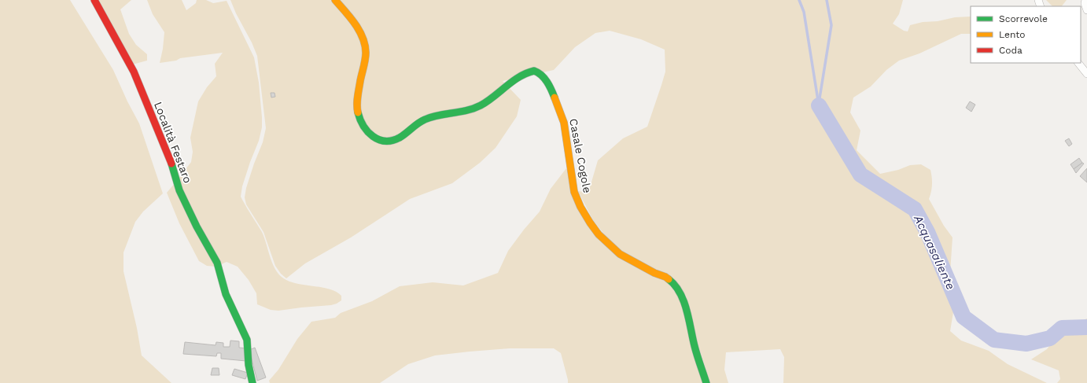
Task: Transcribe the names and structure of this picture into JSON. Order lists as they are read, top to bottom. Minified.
{"streets":{"street":["Località Festaro","Casale Cogole"]},"water":["Acquasaliente"],"legend":["Scorrevole","Lento","Coda"]}
